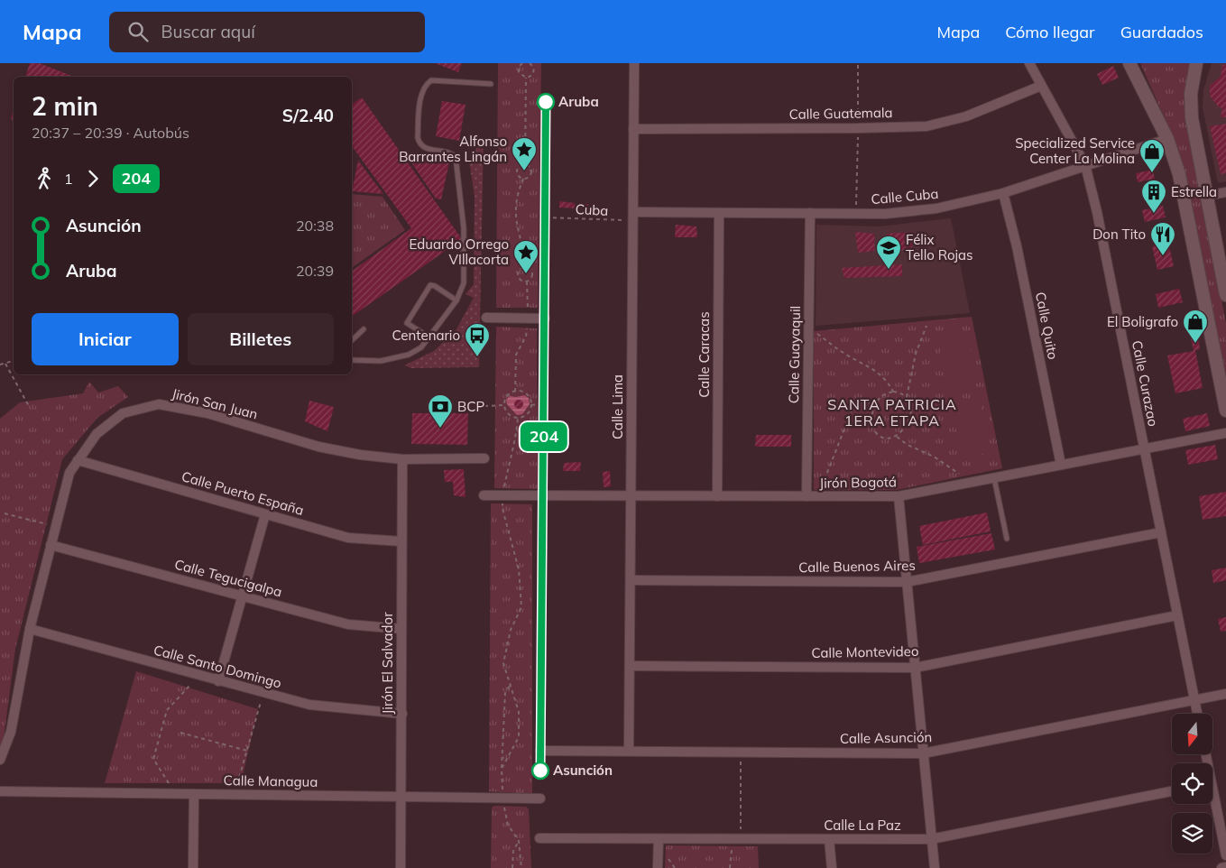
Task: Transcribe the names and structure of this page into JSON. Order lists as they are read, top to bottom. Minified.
{"streets":{"street":["Calle Guatemala","Calle Cuba","Calle Quito","Calle Caracas","Calle Guayaquil","Calle Curazao","Jirón San Juan","Calle Lima","Jirón Bogotá","Calle Puerto España","Calle Buenos Aires","Calle Tegucigalpa","Calle Montevideo","Jirón El Salvador","Calle Santo Domingo","Calle Asunción","Calle Managua","Calle La Paz"],"path":["Cuba"]},"crossings":[["Calle Guatemala","Calle Curazao"],["Calle Guatemala","Calle Lima"],["Calle Cuba","Cuba"],["Calle Cuba","Calle Quito"],["Calle Cuba","Calle Caracas"],["Calle Cuba","Calle Guayaquil"],["Calle Cuba","Calle Curazao"],["Calle Cuba","Calle Lima"],["Cuba","Calle Lima"],["Calle Quito","Jirón Bogotá"],["Calle Caracas","Jirón Bogotá"],["Calle Guayaquil","Jirón Bogotá"],["Calle Curazao","Jirón Bogotá"],["Calle Curazao","Calle Buenos Aires"],["Calle Curazao","Calle Montevideo"],["Calle Curazao","Calle Asunción"],["Jirón San Juan","Calle Puerto España"],["Jirón San Juan","Calle Tegucigalpa"],["Jirón San Juan","Jirón El Salvador"],["Jirón San Juan","Calle Santo Domingo"],["Calle Lima","Jirón Bogotá"],["Calle Lima","Calle Buenos Aires"],["Calle Lima","Calle Montevideo"],["Calle Lima","Calle Asunción"],["Calle Puerto España","Jirón El Salvador"],["Calle Tegucigalpa","Jirón El Salvador"],["Jirón El Salvador","Calle Santo Domingo"],["Jirón El Salvador","Calle Managua"]],"districts":["SANTA PATRICIA 1ERA ETAPA"],"places":{"other":["Aruba","Asunción"],"place":["Alfonso Barrantes Lingán","Eduardo Orrego VIllacorta"],"shop":["Specialized Service Center La Molina","El Boligrafo"],"building":["Estrella"],"restaurant":["Don Tito"],"school or university":["Félix Tello Rojas"],"bus stop":["Centenario"],"bank":["BCP"]},"lines":["bus line 204"],"north":"bottom","page":{"header":"Mapa","search":"Buscar aquí","nav":["Mapa","Cómo llegar","Guardados"],"on_map":"204","heading":["2 min","20:37 – 20:39 · Autobús","S/2.40"],"legs":["1","204"],"list":[{"name":"Asunción","value":"20:38"},{"name":"Aruba","value":"20:39"}],"buttons":["Iniciar","Billetes"]}}
